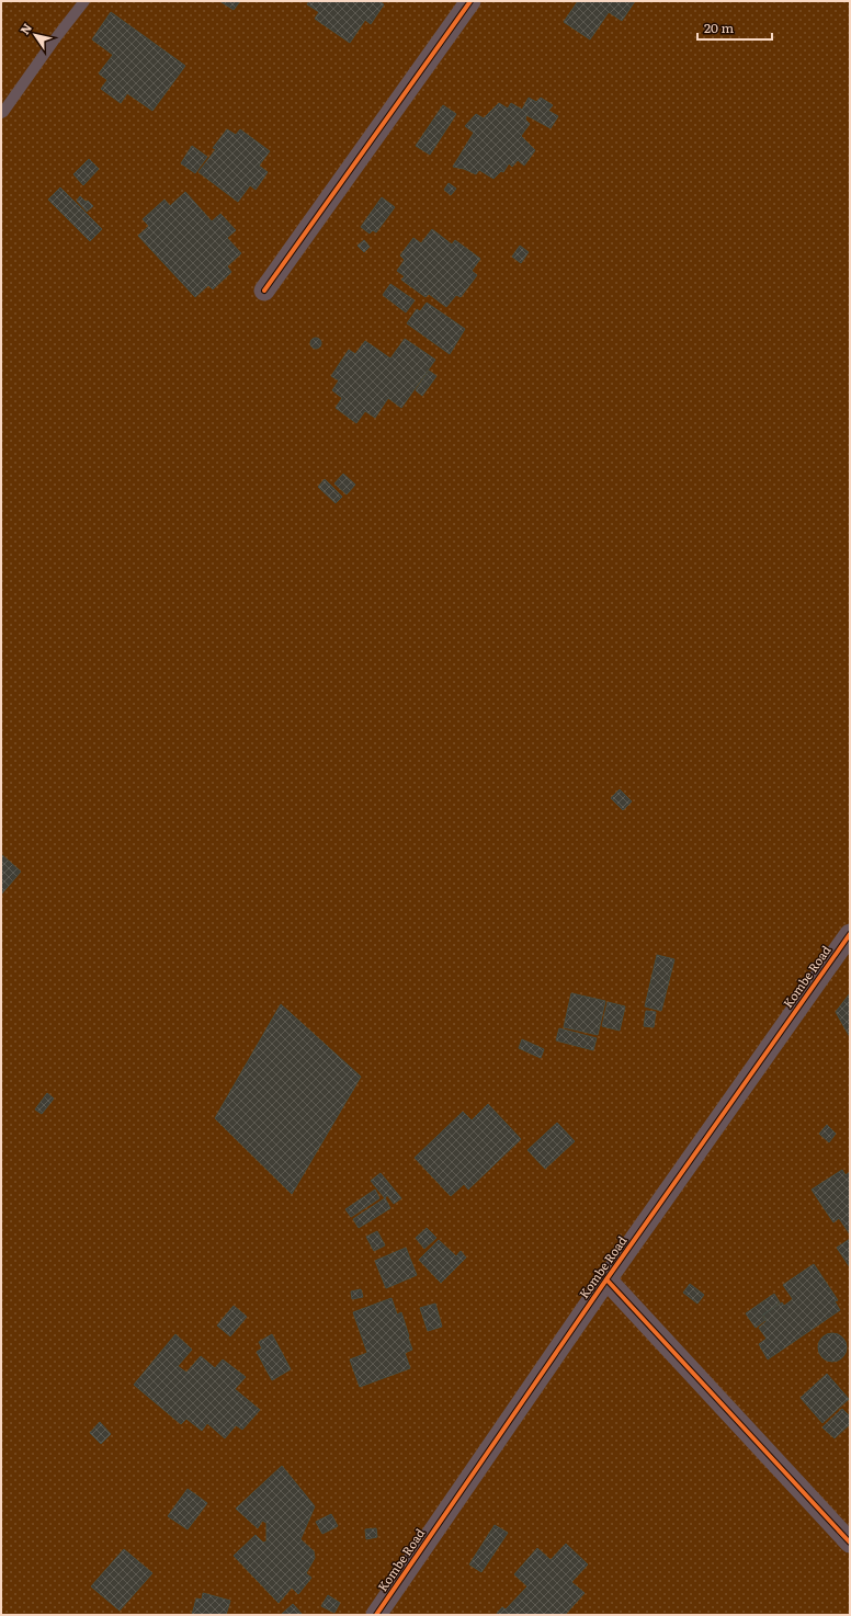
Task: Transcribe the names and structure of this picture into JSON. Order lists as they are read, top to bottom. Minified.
{"streets":{"street":["Kombe Road"]},"scale_bar":"20 m","north":"top left"}
